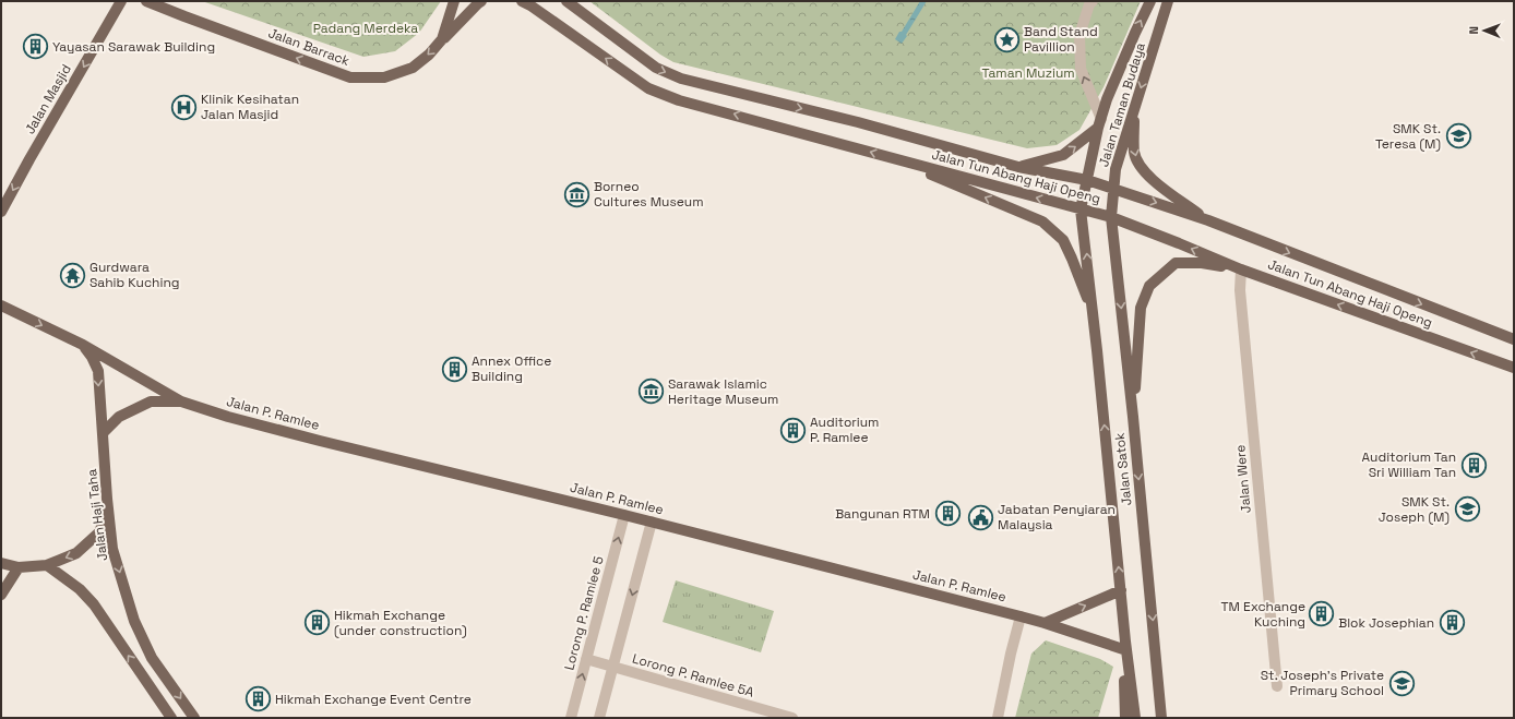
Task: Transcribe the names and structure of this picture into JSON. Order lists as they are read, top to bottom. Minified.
{"streets":{"main road":["Jalan Barrack","Jalan Masjid","Jalan Taman Budaya","Jalan Tun Abang Haji Openg","Jalan P. Ramlee","Jalan Satok","Jalan Haji Taha"],"street":["Jalan Were","Lorong P. Ramlee 5","Lorong P. Ramlee 5A"]},"crossings":[["Jalan Taman Budaya","Jalan Tun Abang Haji Openg"],["Jalan Taman Budaya","Jalan Satok"],["Jalan Tun Abang Haji Openg","Jalan Satok"],["Jalan Tun Abang Haji Openg","Jalan Were"],["Jalan P. Ramlee","Jalan Satok"],["Jalan P. Ramlee","Jalan Haji Taha"],["Jalan P. Ramlee","Lorong P. Ramlee 5"],["Lorong P. Ramlee 5","Lorong P. Ramlee 5A"]],"one_way":["Jalan Barrack","Jalan Masjid"],"parks":["Padang Merdeka","Taman Muzium"],"places":{"place":["Band Stand Pavillion"],"building":["Yayasan Sarawak Building","Annex Office Building","Auditorium P. Ramlee","Auditorium Tan Sri William Tan","Bangunan RTM","TM Exchange Kuching","Hikmah Exchange (under construction)","Blok Josephian","Hikmah Exchange Event Centre"],"hospital":["Klinik Kesihatan Jalan Masjid"],"school or university":["SMK St. Teresa (M)","SMK St. Joseph (M)","St. Joseph's Private Primary School"],"museum":["Borneo Cultures Museum","Sarawak Islamic Heritage Museum"],"temple":["Gurdwara Sahib Kuching"],"public building":["Jabatan Penyiaran Malaysia"]},"north":"left"}
